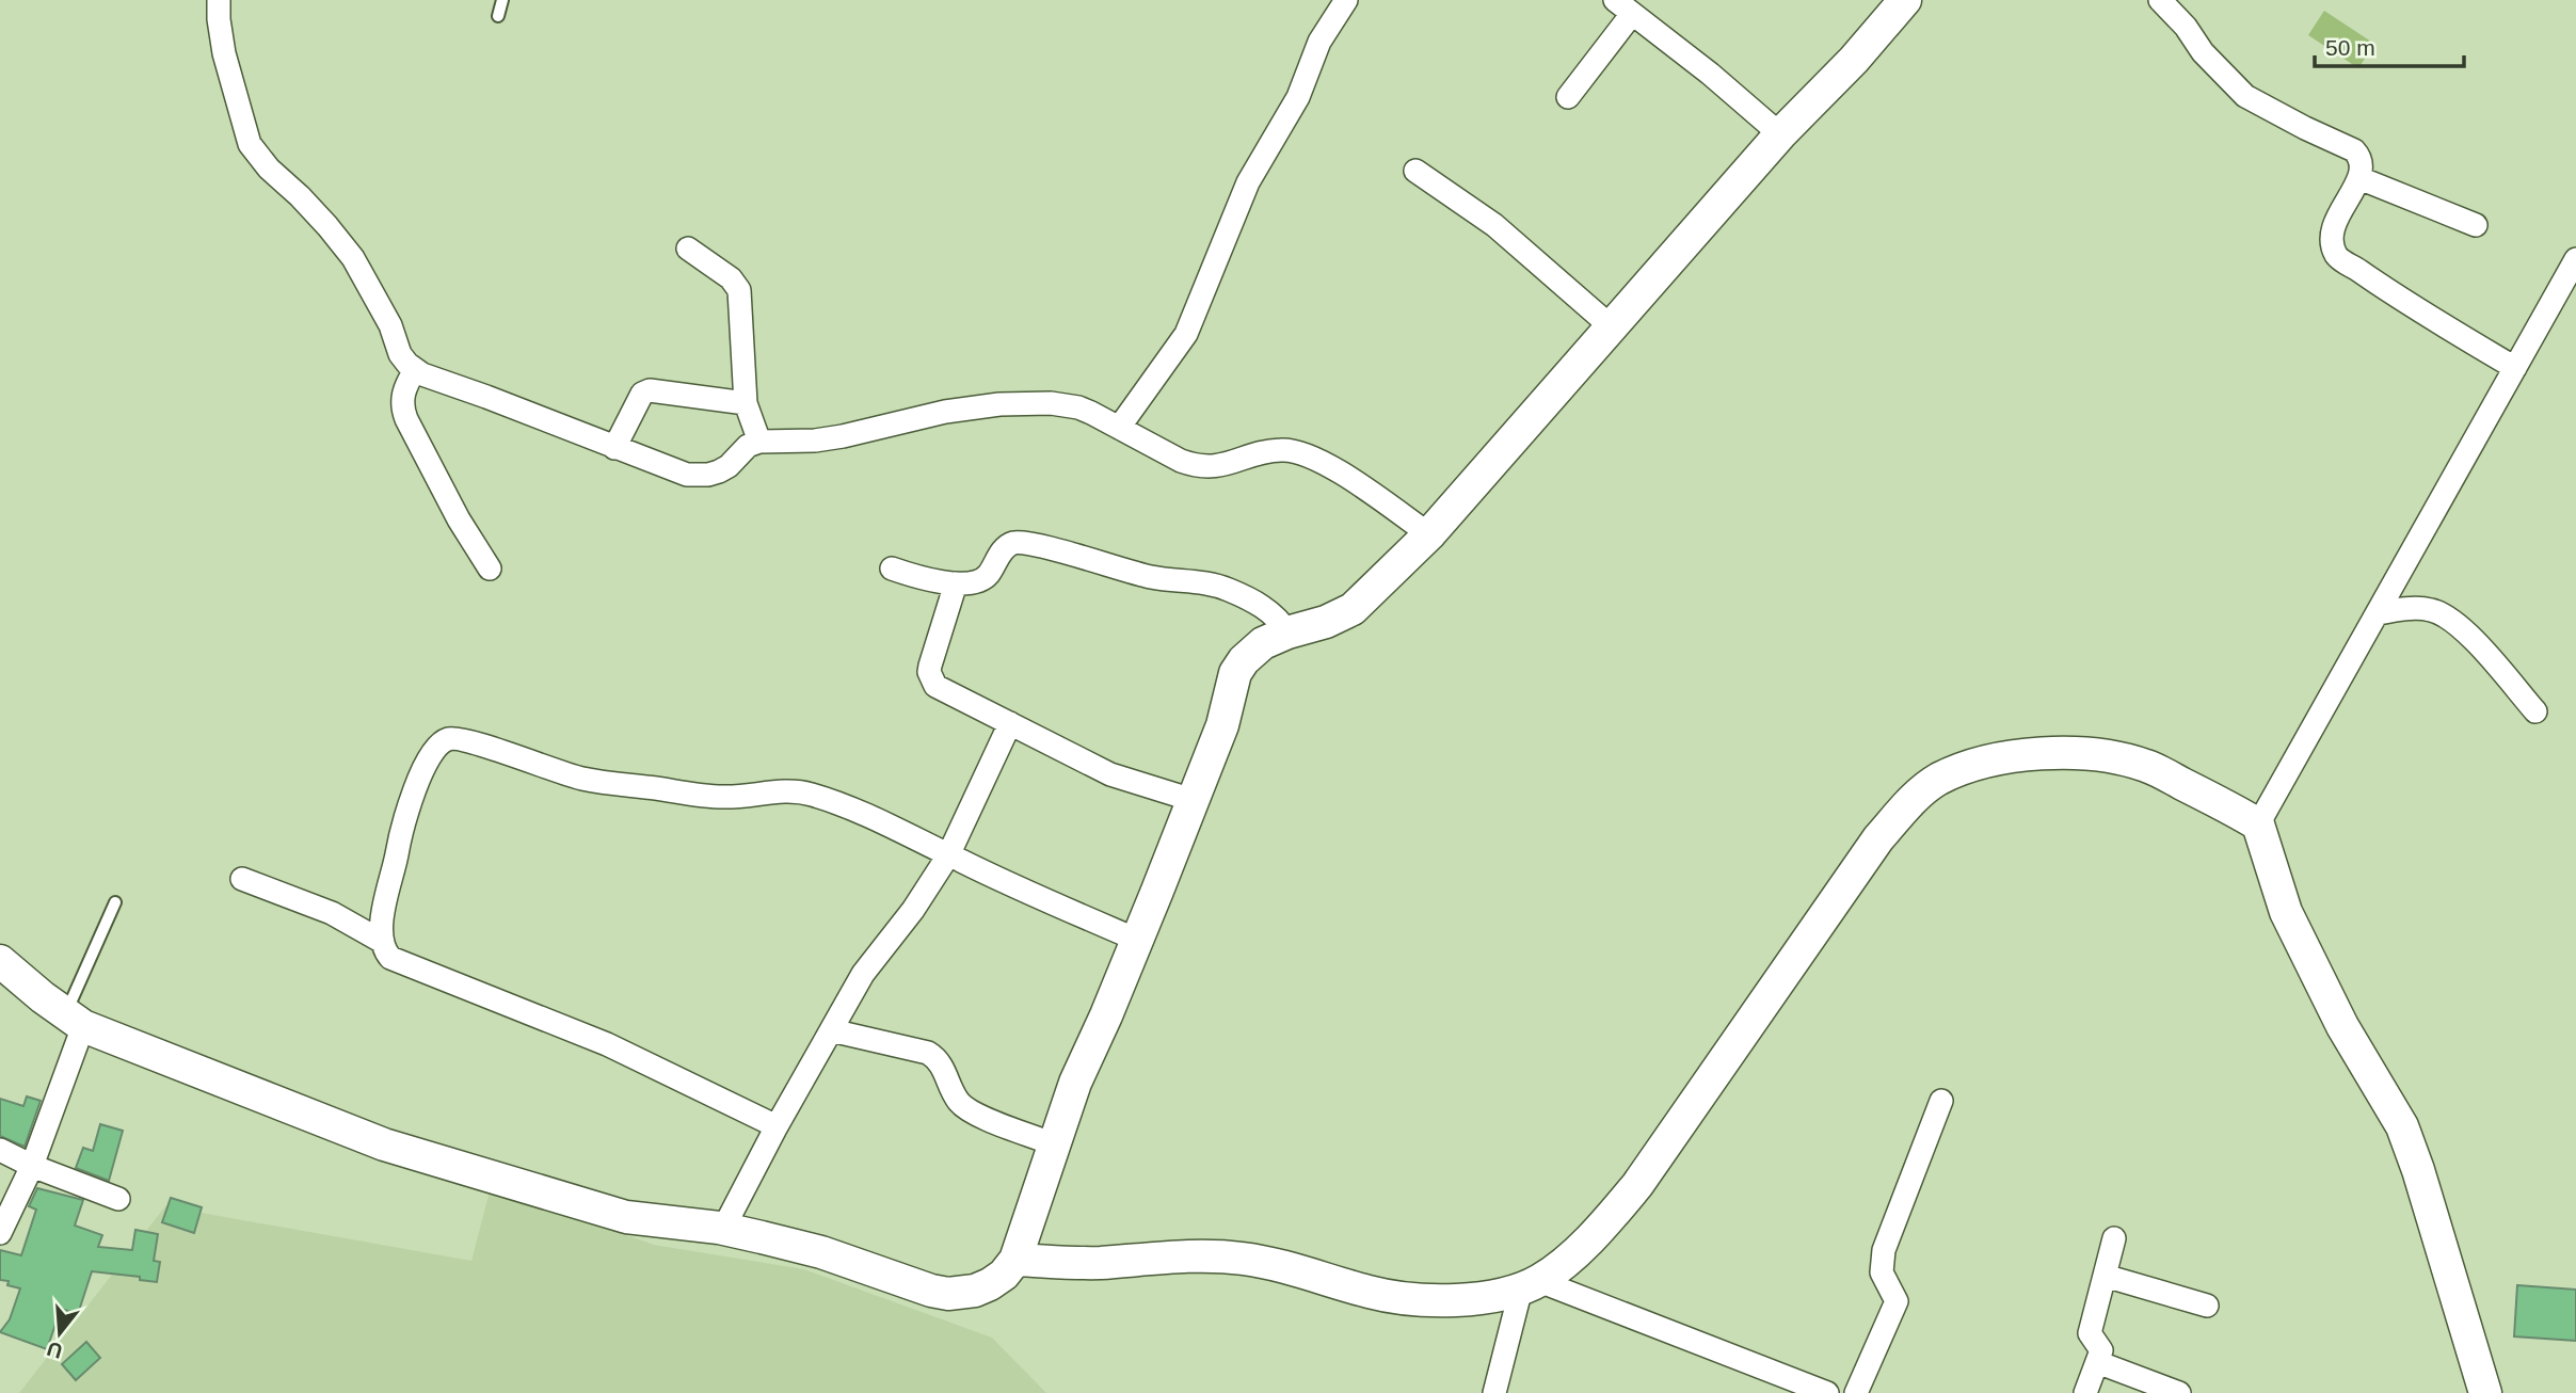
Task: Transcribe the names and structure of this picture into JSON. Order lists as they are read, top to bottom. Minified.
{"scale_bar":"50 m","north":"bottom"}
